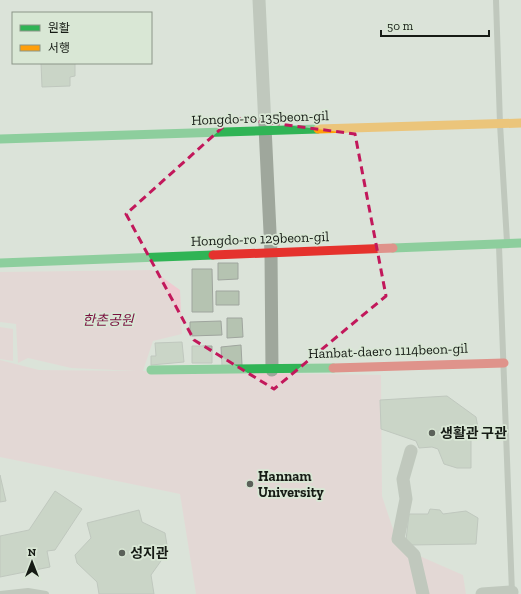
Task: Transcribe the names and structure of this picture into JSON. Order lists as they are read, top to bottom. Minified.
{"streets":{"street":["Hongdo-ro 135beon-gil","Hongdo-ro 129beon-gil","Hanbat-daero 1114beon-gil"]},"parks":["한촌공원"],"places":["생활관 구관","Hannam University","성지관"],"legend":["원활","서행"],"scale_bar":"50 m","north":"top"}
